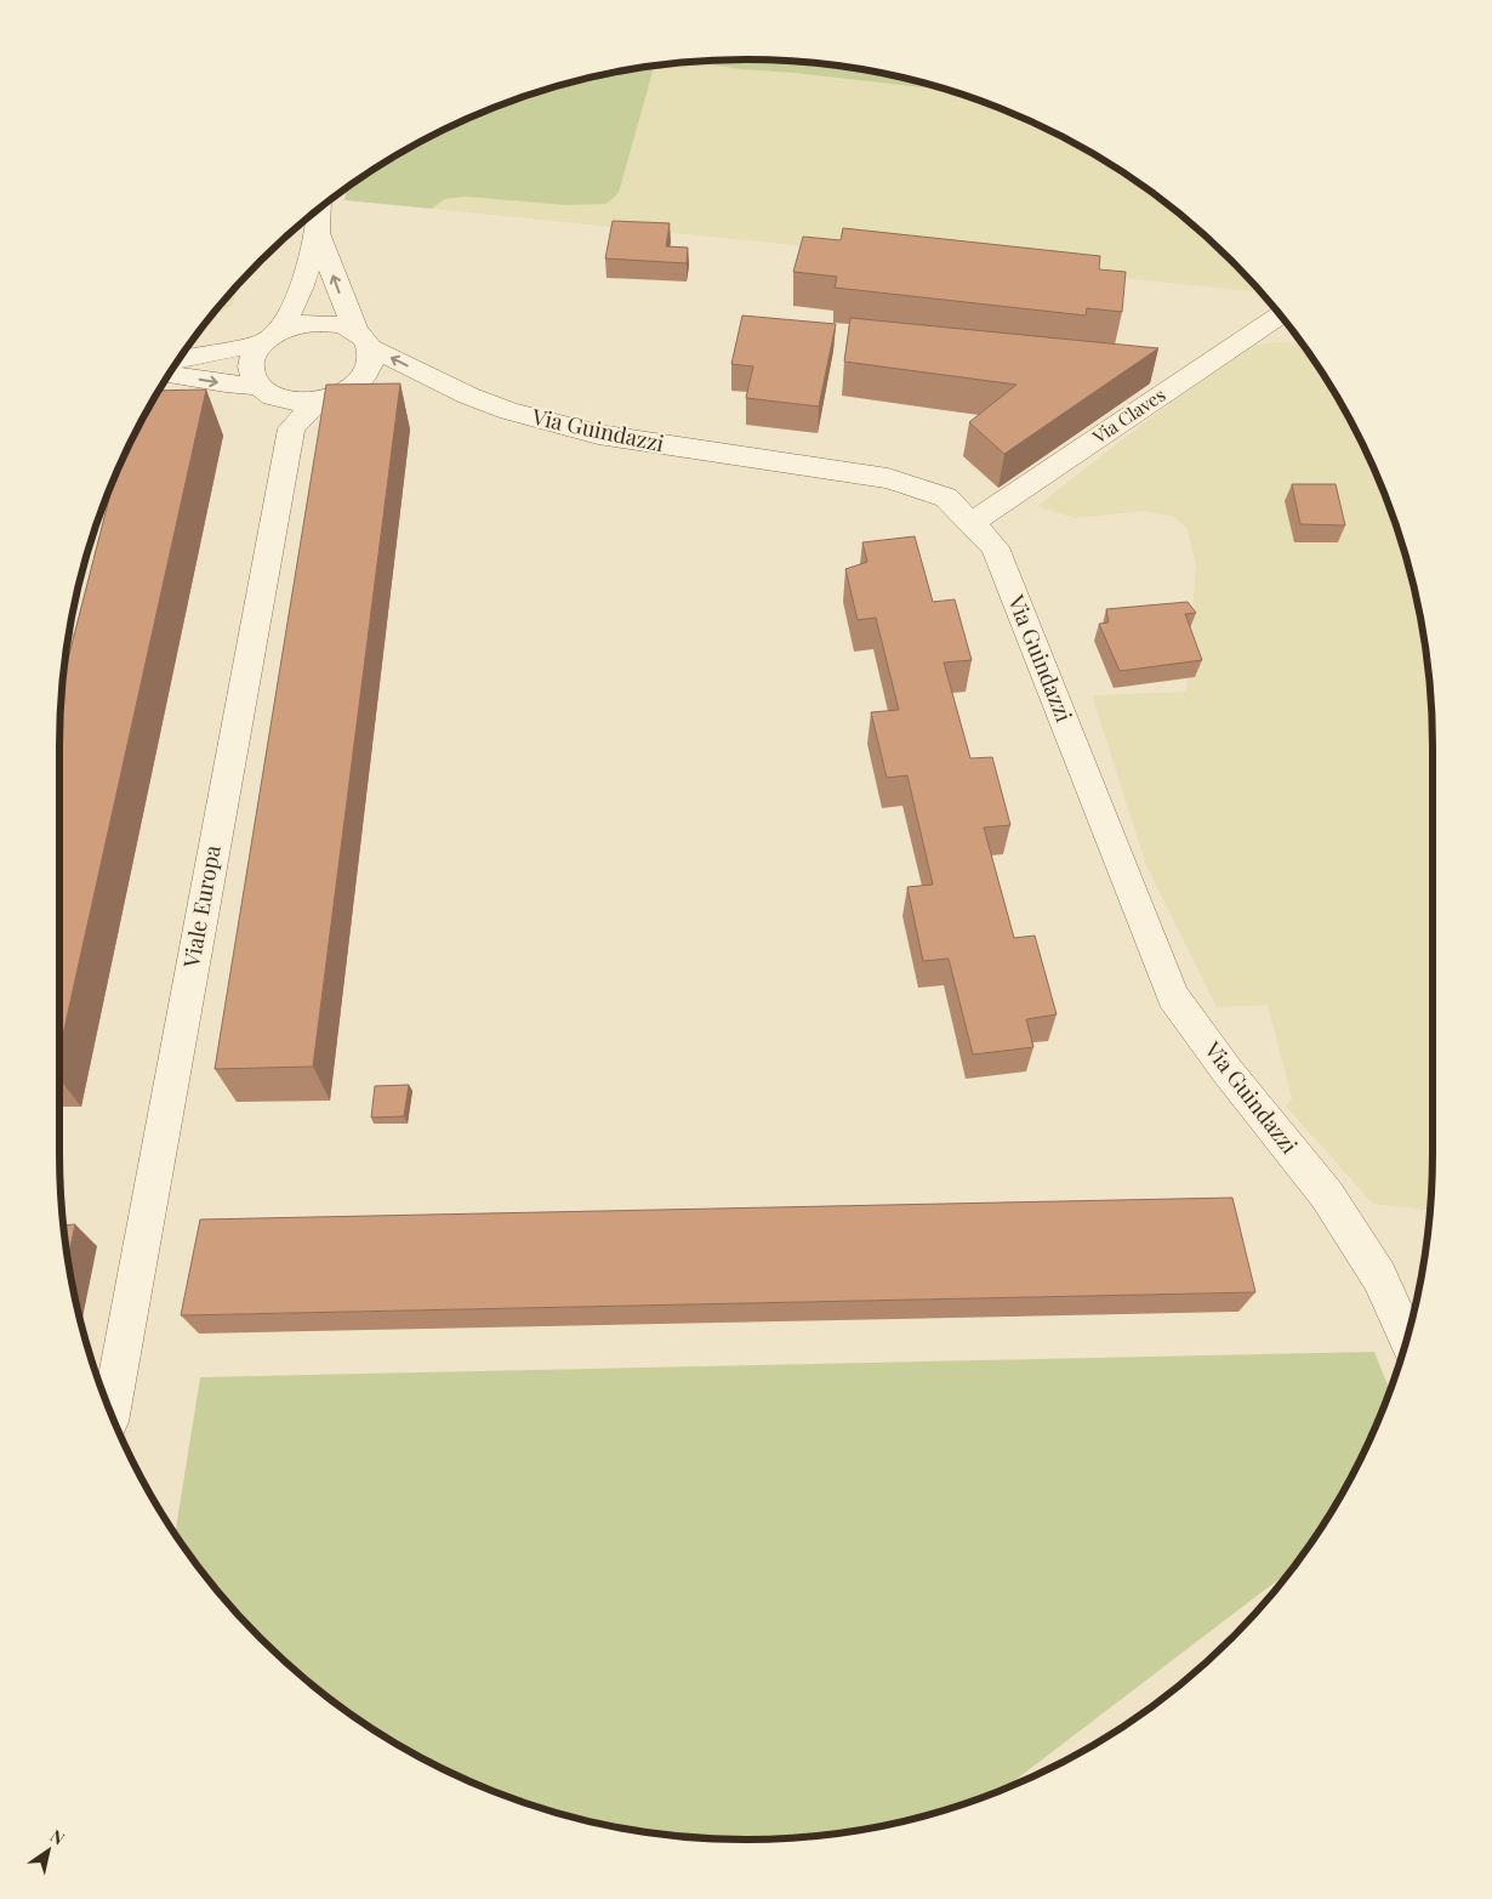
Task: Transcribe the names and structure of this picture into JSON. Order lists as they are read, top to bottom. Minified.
{"streets":{"street":["Via Claves","Via Guindazzi","Viale Europa"]},"crossings":[["Via Claves","Via Guindazzi"]],"north":"top right"}
